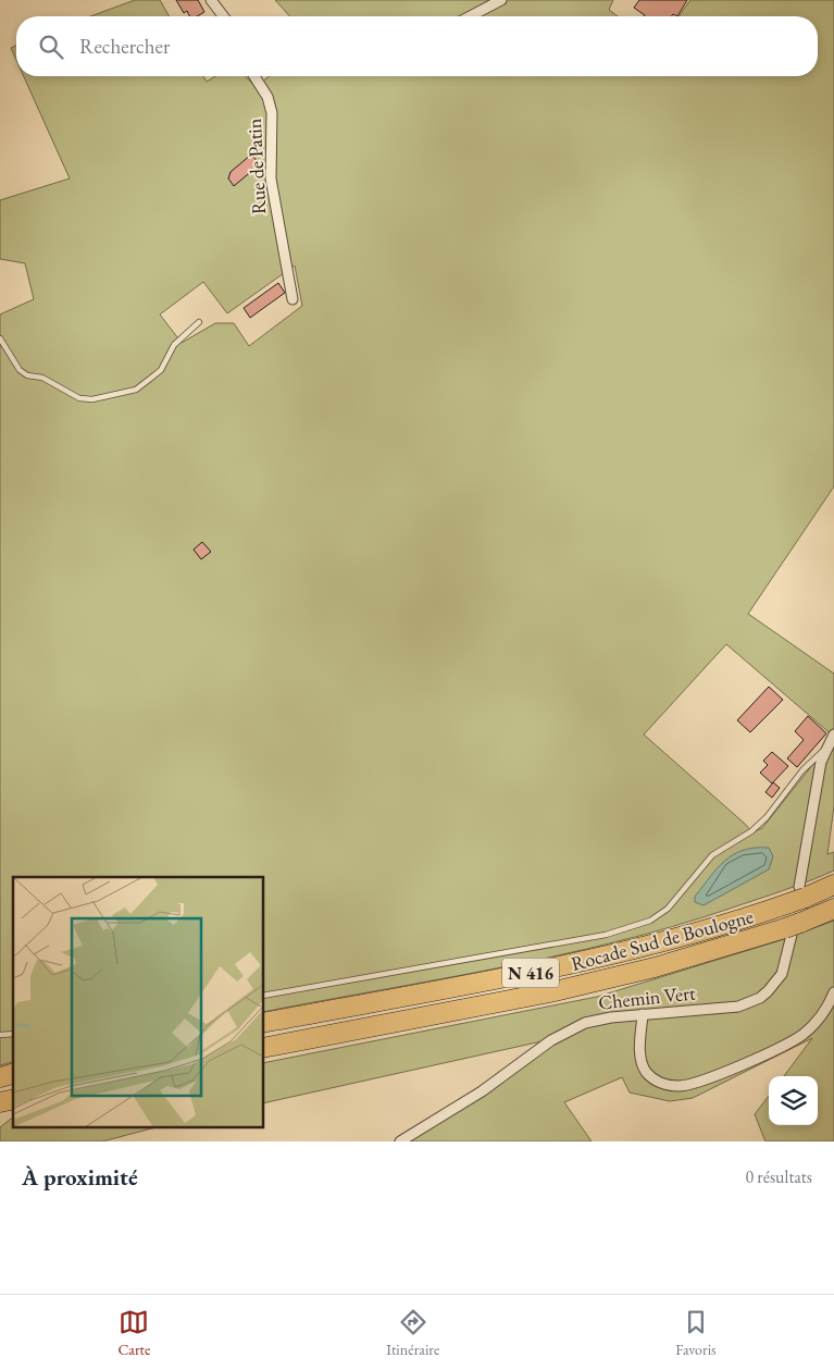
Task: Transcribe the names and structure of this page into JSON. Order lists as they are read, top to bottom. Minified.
{"streets":{"highway":["Rocade Sud de Boulogne","N 416"],"street":["Rue de Patin","Chemin Vert"]},"crossings":[["Rocade Sud de Boulogne","Chemin Vert"]],"page":{"search":"Rechercher","heading":["À proximité","0 résultats"],"nav":["Carte","Itinéraire","Favoris"]}}
